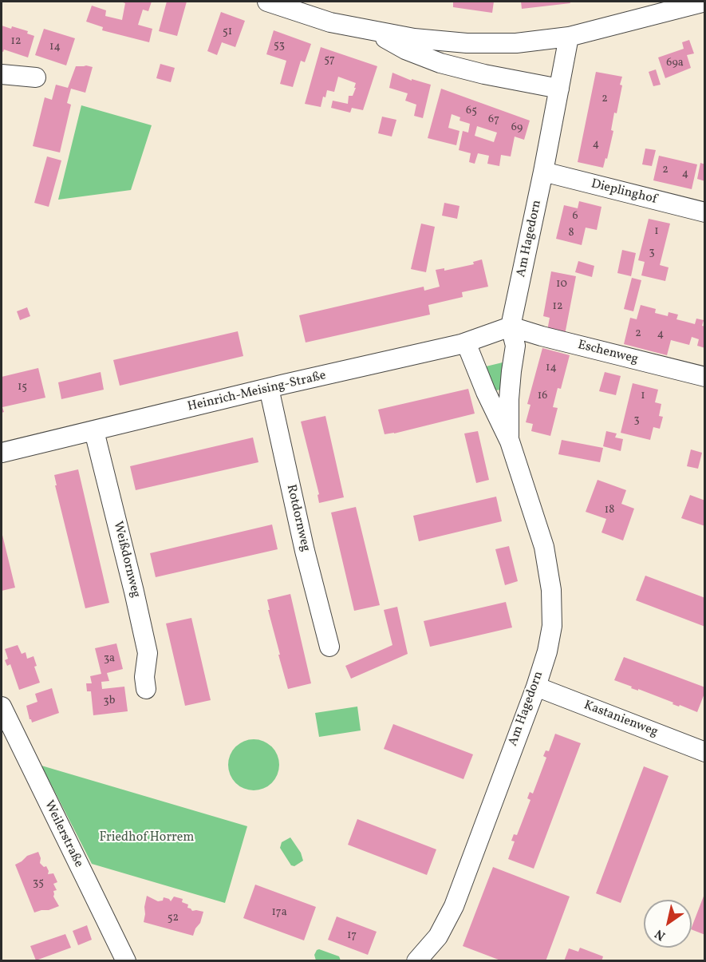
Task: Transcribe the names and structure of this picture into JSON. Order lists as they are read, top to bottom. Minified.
{"streets":{"street":["Dieplinghof","Am Hagedorn","Eschenweg","Heinrich-Meising-Straße","Rotdornweg","Weißdornweg","Kastanienweg","Weilerstraße"]},"crossings":[["Dieplinghof","Am Hagedorn"],["Am Hagedorn","Eschenweg"],["Am Hagedorn","Heinrich-Meising-Straße"],["Am Hagedorn","Kastanienweg"],["Eschenweg","Heinrich-Meising-Straße"],["Heinrich-Meising-Straße","Rotdornweg"],["Heinrich-Meising-Straße","Weißdornweg"]],"parks":["Friedhof Horrem"],"house_numbers":["51","12","53","14","57","69a","2","65","67","69","4","2","4","6","1","8","3","10","12","2","4","14","15","16","1","3","18","3a","3b","35","17a","52","17"],"north":"bottom left"}
